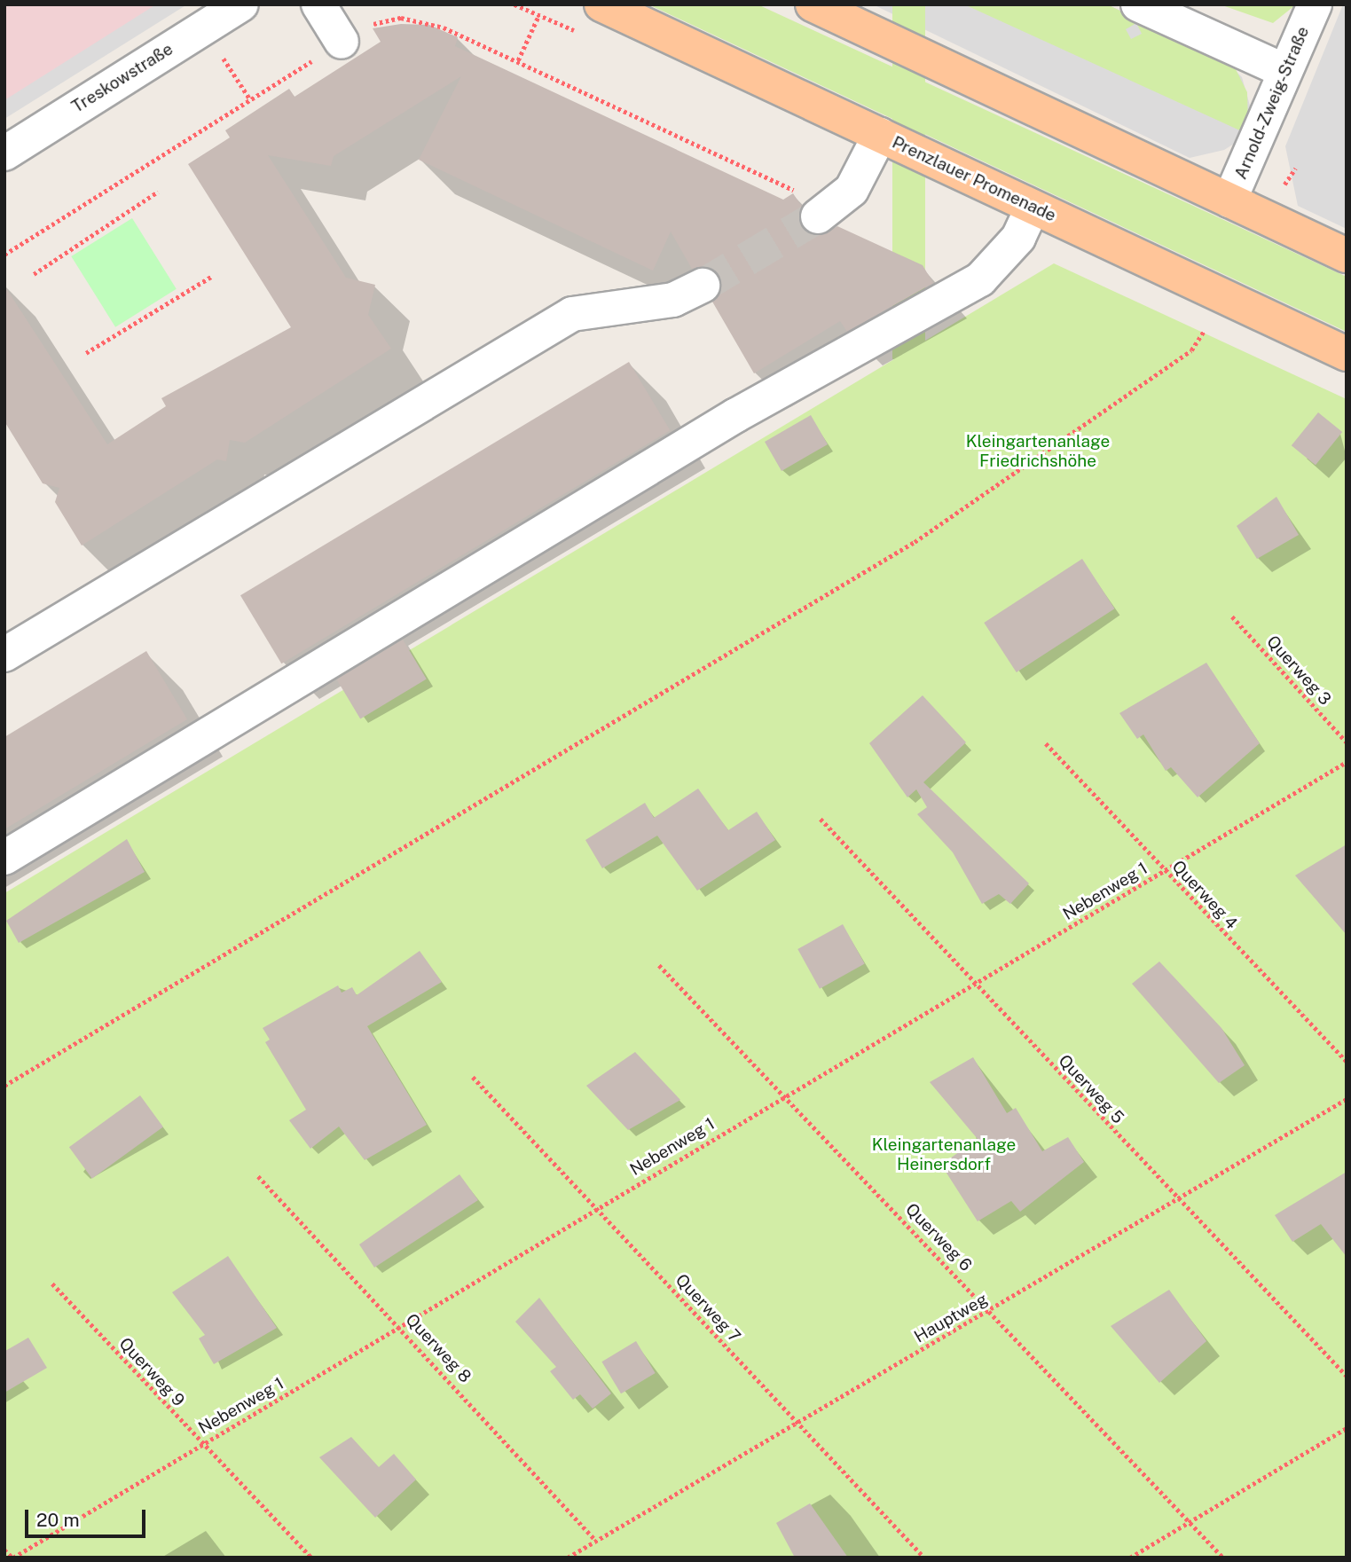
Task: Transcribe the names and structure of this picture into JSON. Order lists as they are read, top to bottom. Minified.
{"streets":{"main road":["Prenzlauer Promenade"],"street":["Treskowstraße","Arnold-Zweig-Straße"],"path":["Querweg 3","Nebenweg 1","Querweg 4","Querweg 5","Querweg 6","Querweg 7","Hauptweg","Querweg 8","Querweg 9"]},"crossings":[["Nebenweg 1","Querweg 4"],["Nebenweg 1","Querweg 5"],["Nebenweg 1","Querweg 6"],["Nebenweg 1","Querweg 7"],["Nebenweg 1","Querweg 8"],["Nebenweg 1","Querweg 9"],["Querweg 5","Hauptweg"],["Querweg 6","Hauptweg"],["Querweg 7","Hauptweg"],["Hauptweg","Querweg 8"]],"parks":["Kleingartenanlage Friedrichshöhe","Kleingartenanlage Heinersdorf"],"scale_bar":"20 m"}
